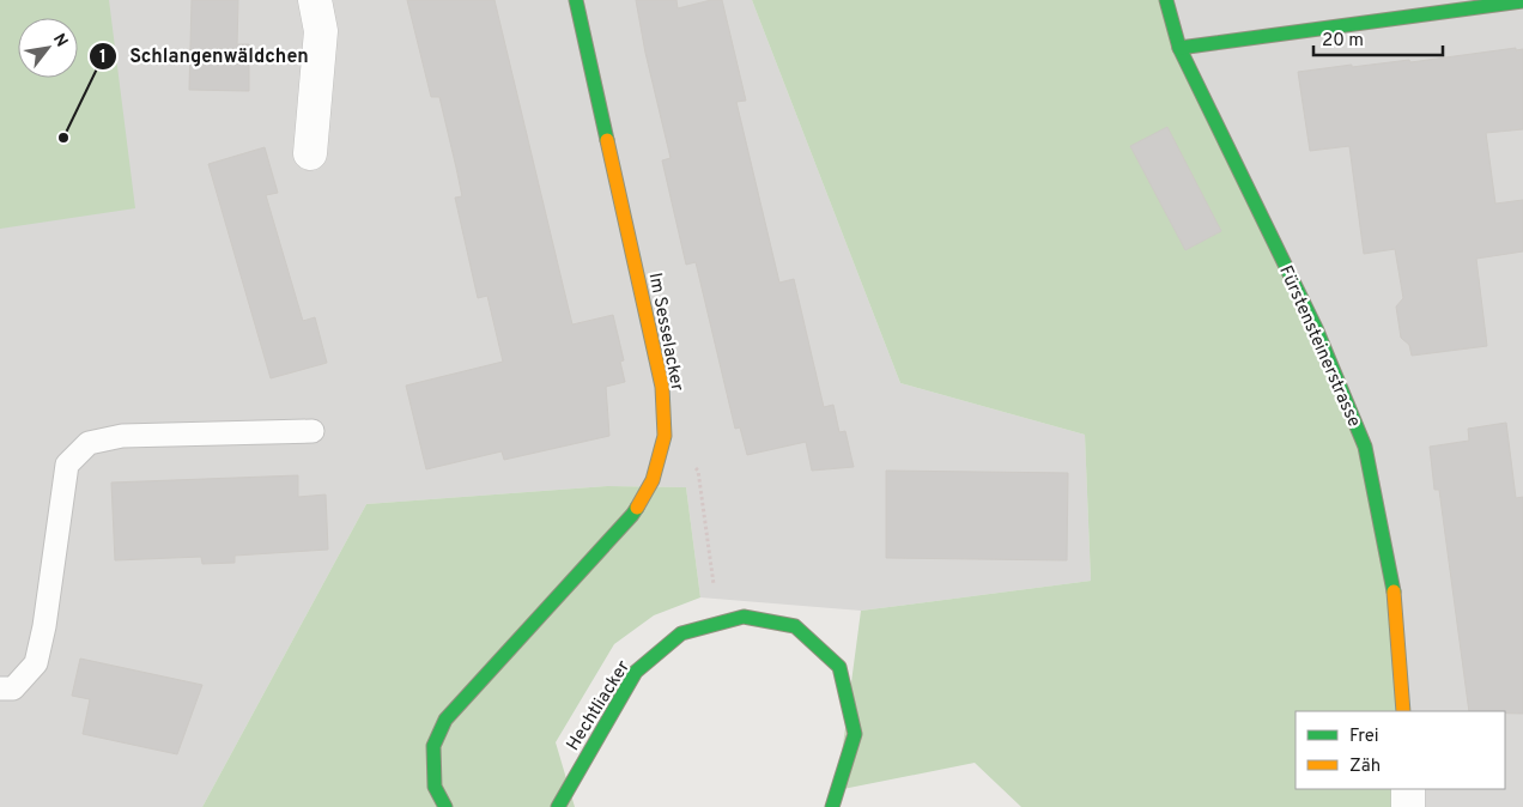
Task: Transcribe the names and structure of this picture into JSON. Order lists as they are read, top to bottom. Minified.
{"streets":{"street":["Im Sesselacker","Fürstensteinerstrasse","Hechtliacker"]},"places":["Schlangenwäldchen"],"legend":["Frei","Zäh"],"scale_bar":"20 m","north":"top right"}
